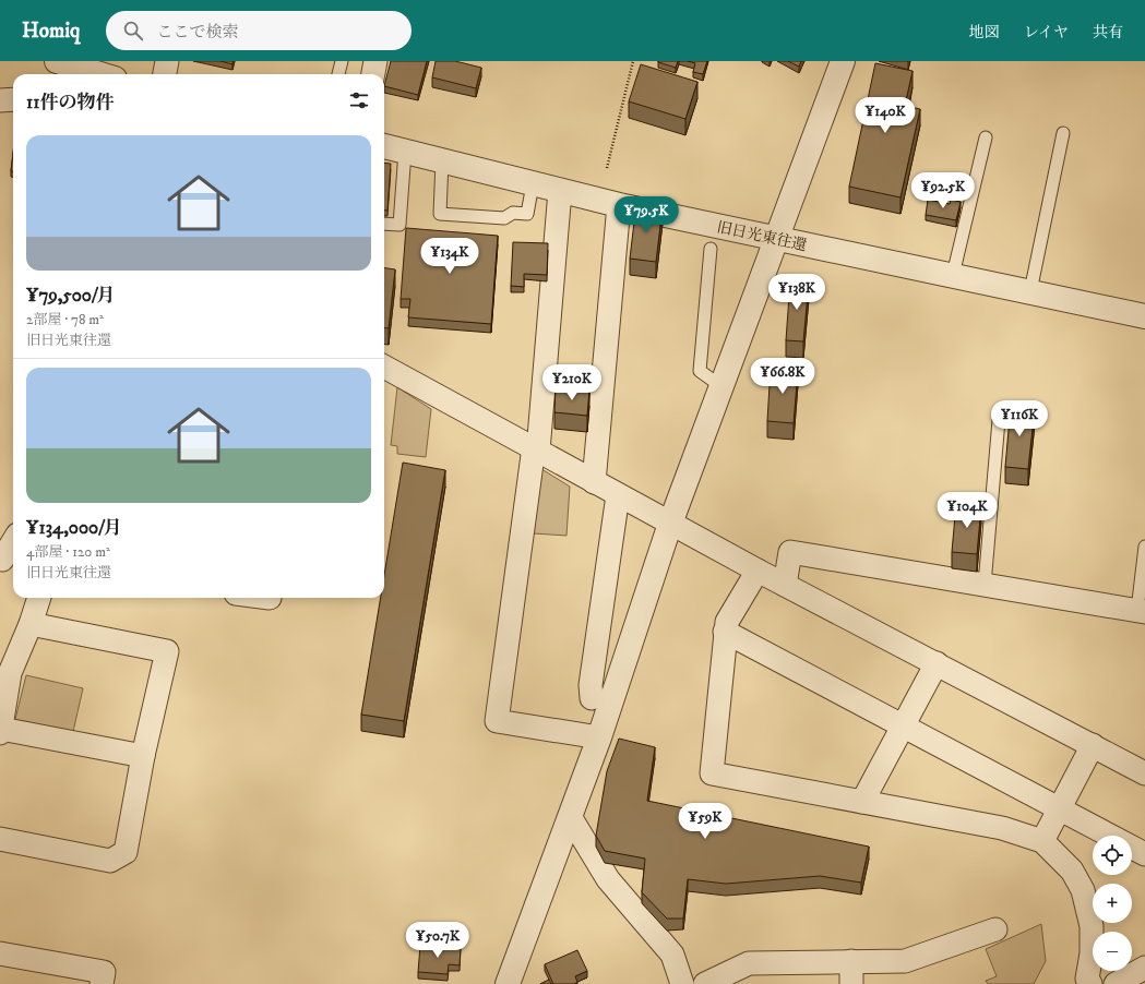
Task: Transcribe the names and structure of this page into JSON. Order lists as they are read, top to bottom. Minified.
{"streets":{"street":["旧日光東往還"]},"page":{"header":"Homiq","search":"ここで検索","nav":["地図","レイヤ","共有"],"heading":"11件の物件","price":["¥140K","¥92.5K","¥79.5K","¥134K","¥138K","¥66.8K","¥210K","¥116K","¥104K","¥59K","¥50.7K"],"list":[{"name":"¥79,500/月","note":"2部屋 · 78 m² · 旧日光東往還"},{"name":"¥134,000/月","note":"4部屋 · 120 m² · 旧日光東往還"}],"map_buttons":["+","−"]}}
